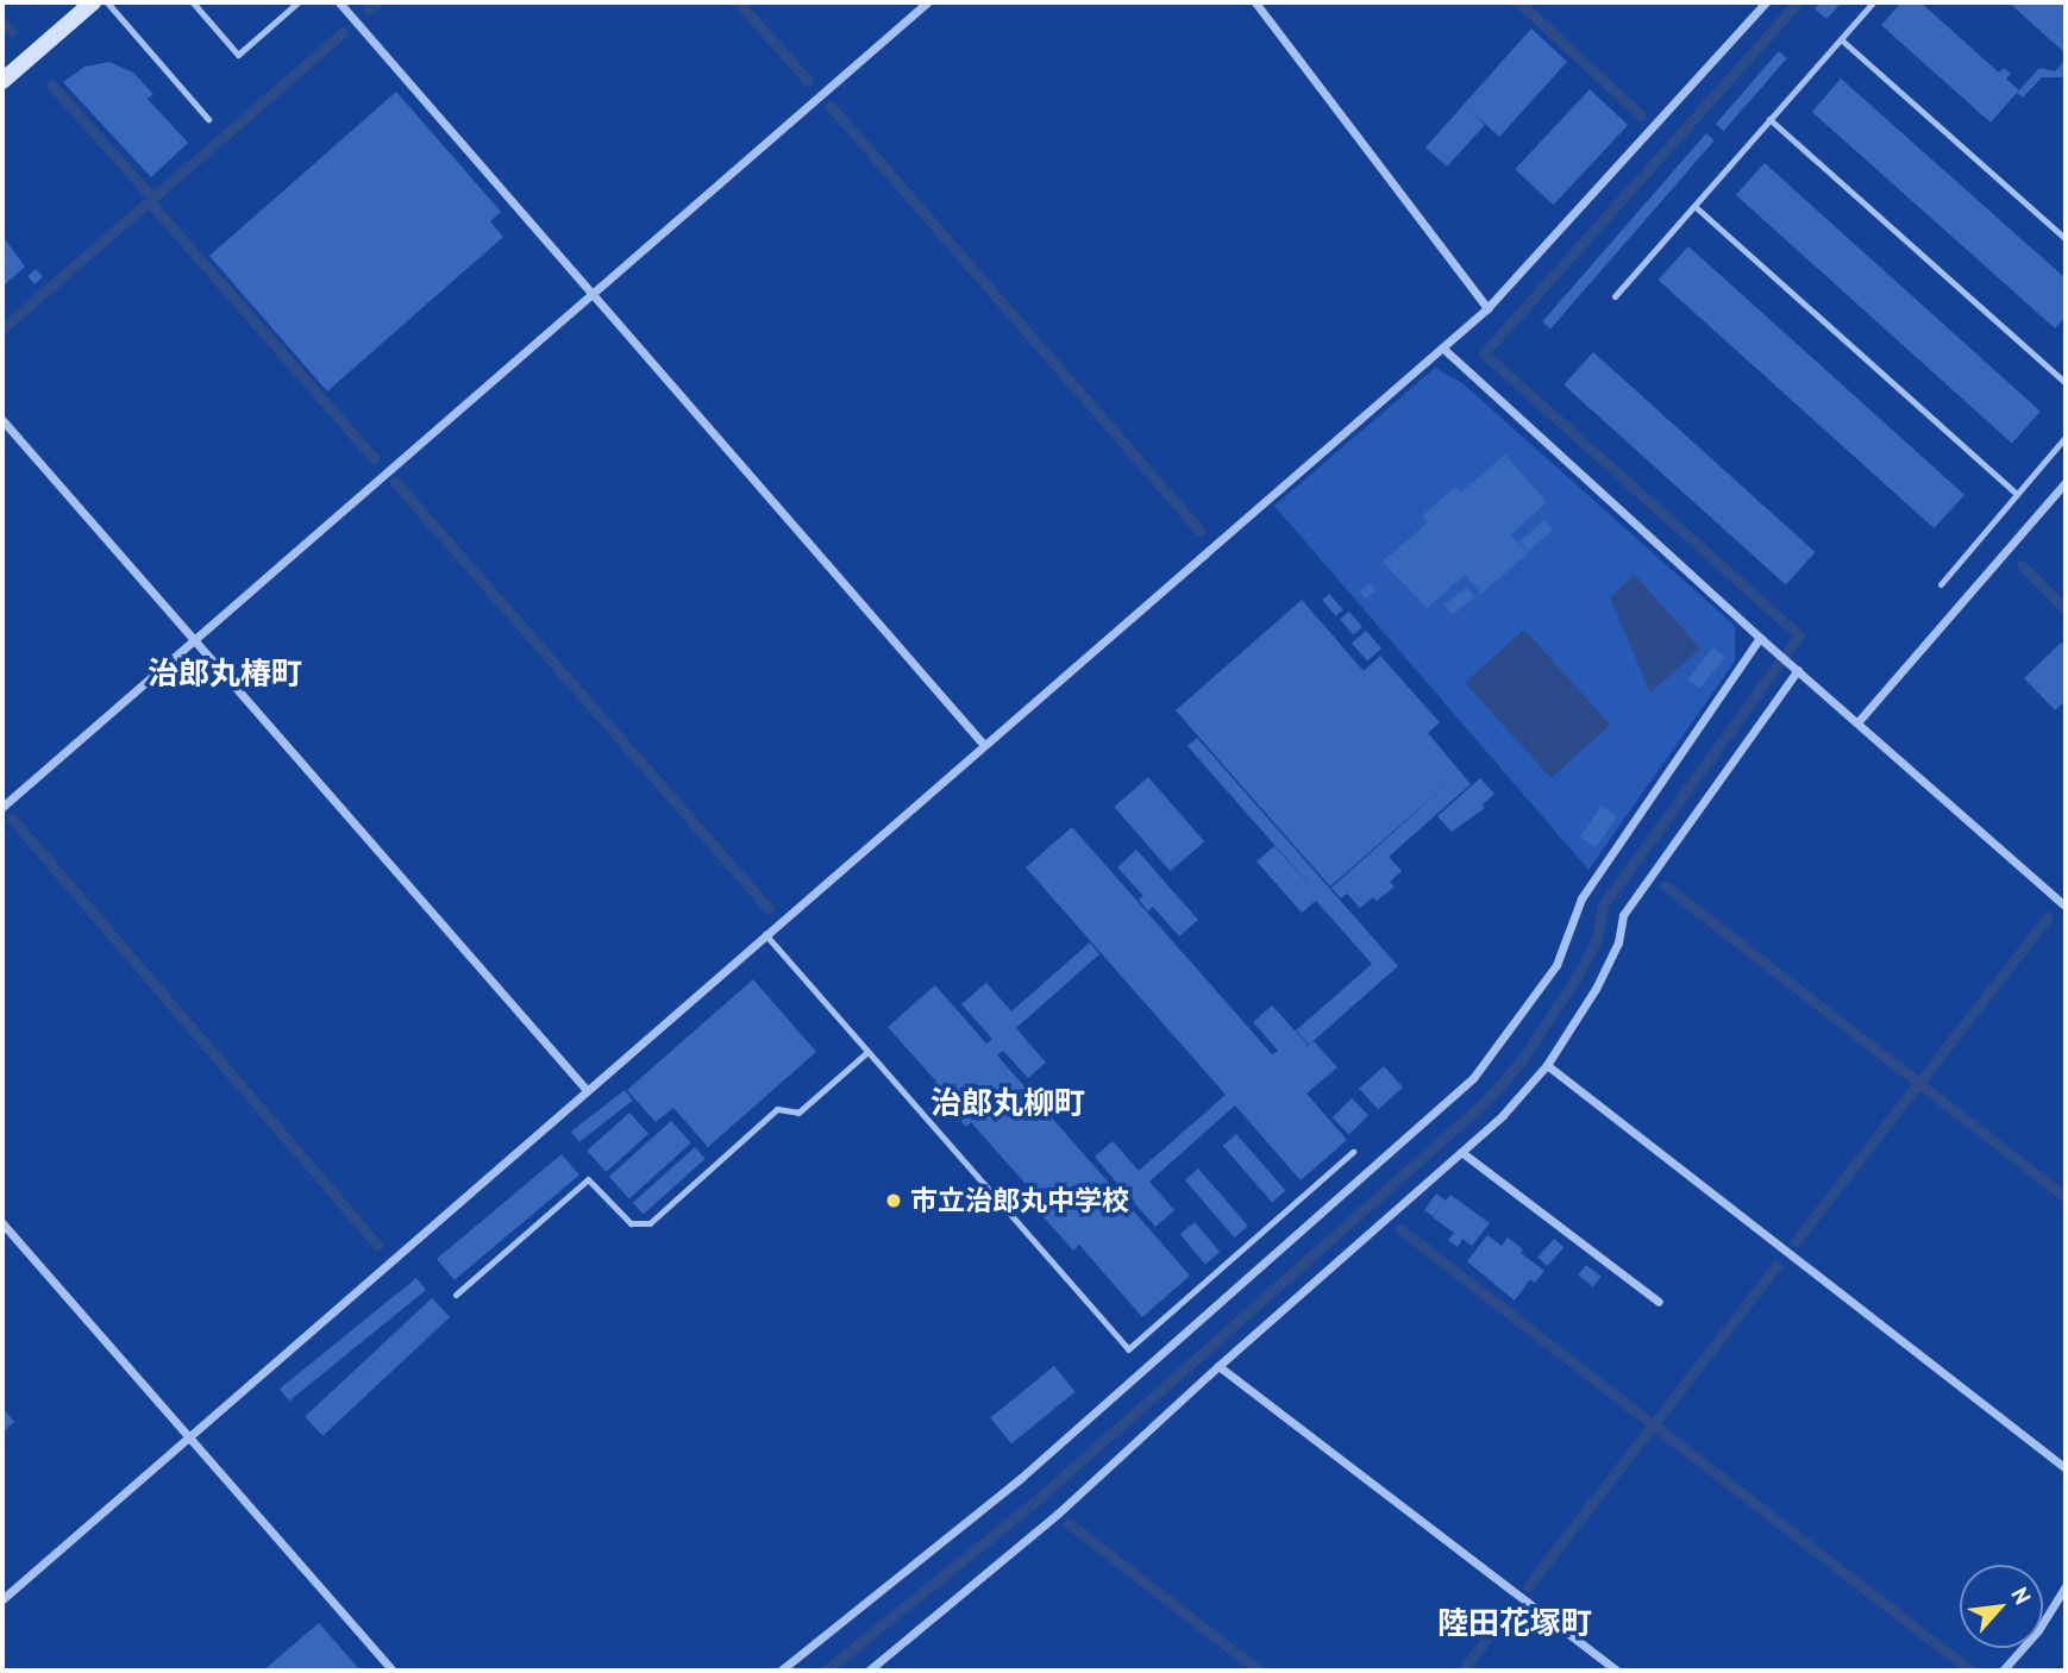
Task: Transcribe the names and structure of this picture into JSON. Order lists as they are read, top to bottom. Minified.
{"districts":["治郎丸椿町","治郎丸柳町","陸田花塚町"],"places":["市立治郎丸中学校"],"north":"top right"}
